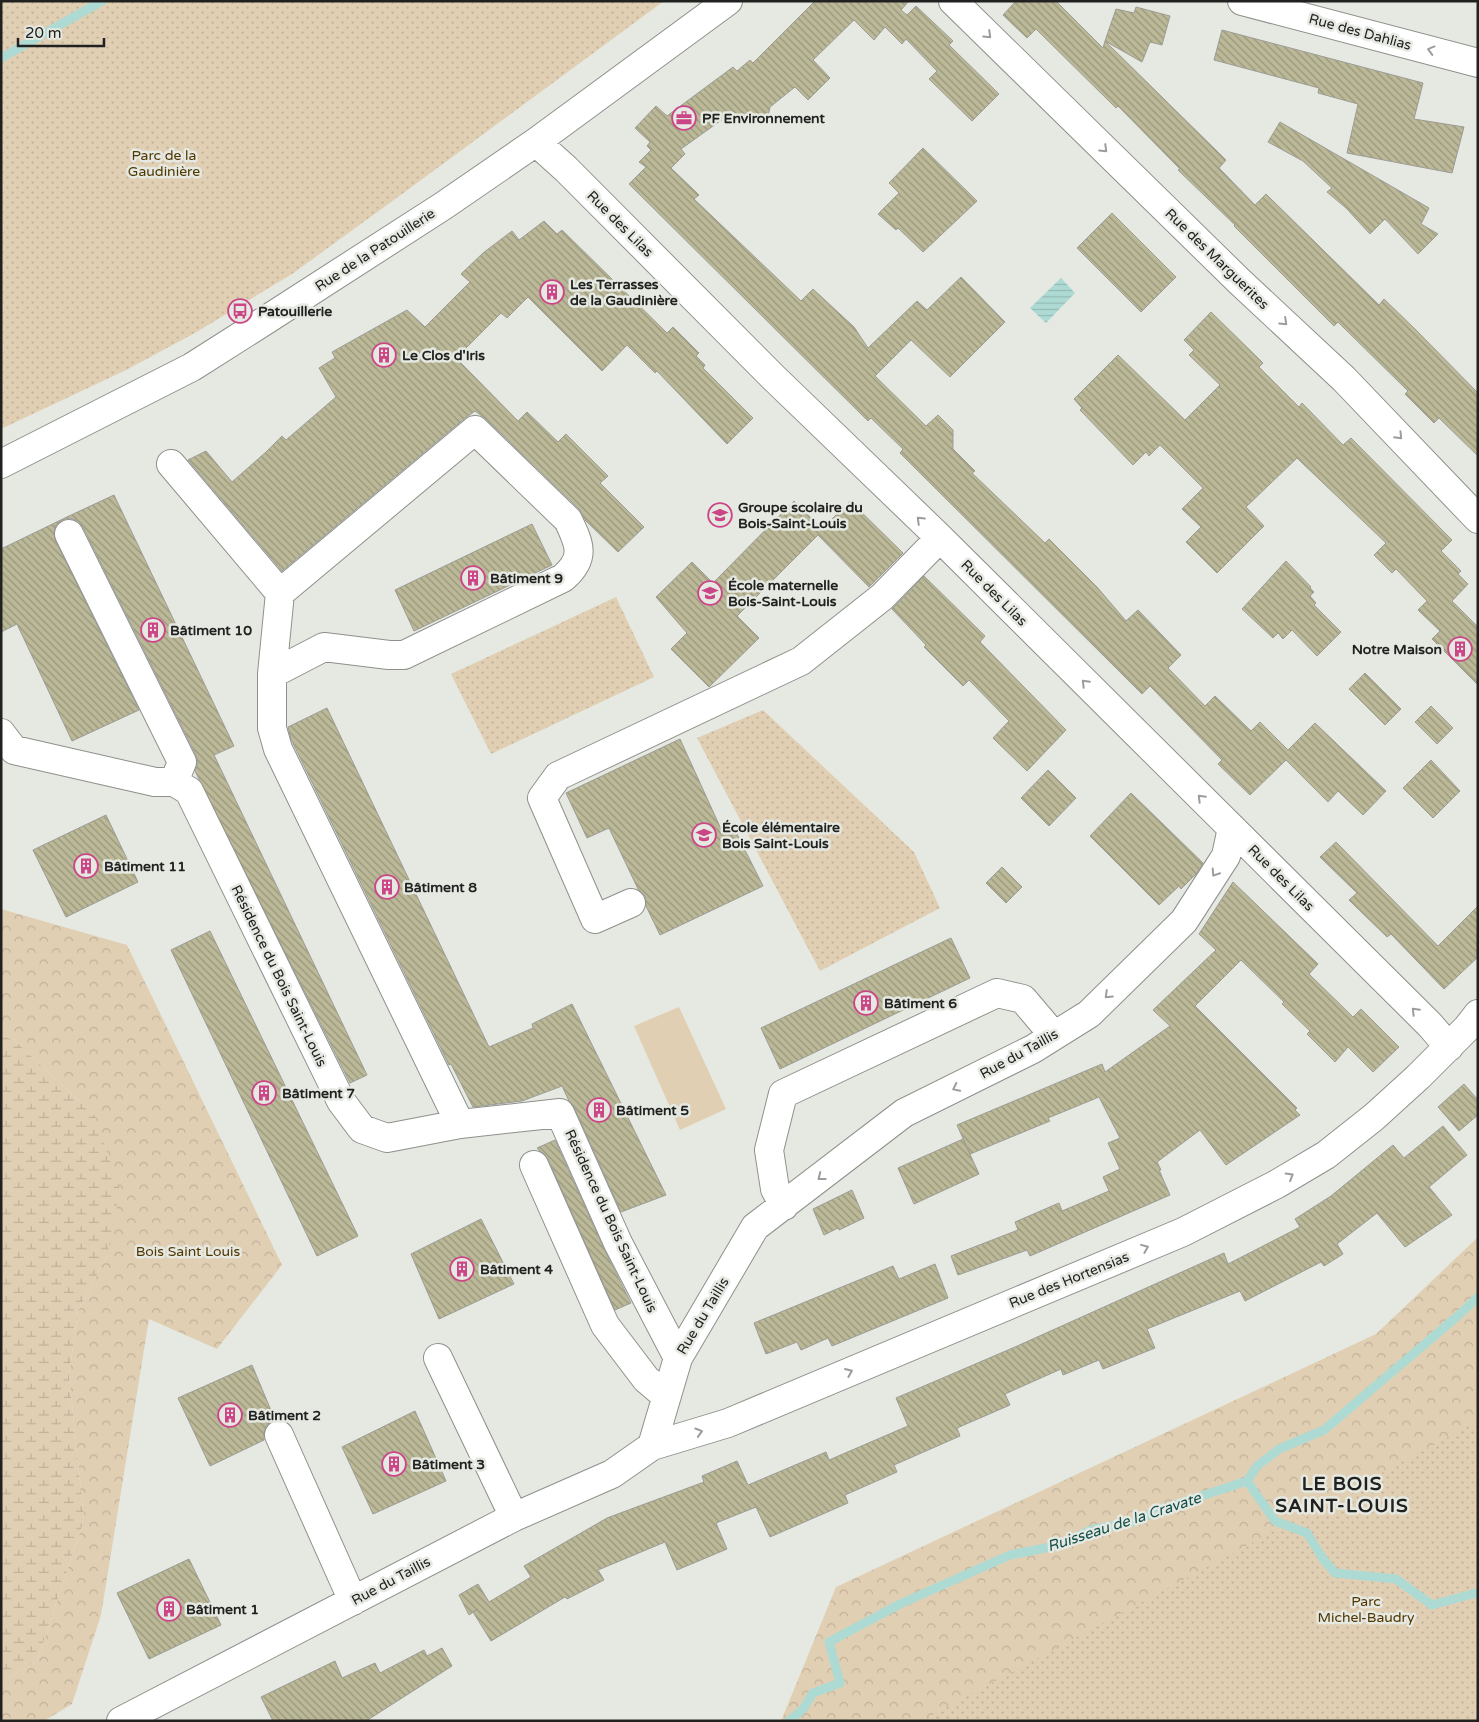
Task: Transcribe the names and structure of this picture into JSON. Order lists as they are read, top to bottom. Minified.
{"streets":{"street":["Rue des Dahlias","Rue des Lilas","Rue de la Patouillerie","Rue des Marguerites","Résidence du Bois Saint-Louis","Rue du Taillis","Rue des Hortensias"]},"crossings":[["Rue des Lilas","Rue de la Patouillerie"],["Rue des Lilas","Rue du Taillis"],["Rue des Lilas","Rue des Hortensias"],["Résidence du Bois Saint-Louis","Rue du Taillis"],["Rue du Taillis","Rue des Hortensias"]],"one_way":["Rue des Dahlias","Rue des Lilas","Rue des Marguerites","Rue du Taillis","Rue des Hortensias"],"districts":["LE BOIS SAINT-LOUIS"],"water":["Ruisseau de la Cravate"],"parks":["Parc de la Gaudinière","Bois Saint Louis","Parc Michel-Baudry"],"places":{"office":["PF Environnement"],"building":["Les Terrasses de la Gaudinière","Le Clos d'Iris","Bâtiment 9","Bâtiment 10","Notre Maison","Bâtiment 11","Bâtiment 8","Bâtiment 6","Bâtiment 7","Bâtiment 5","Bâtiment 4","Bâtiment 2","Bâtiment 3","Bâtiment 1"],"bus stop":["Patouillerie"],"school or university":["Groupe scolaire du Bois-Saint-Louis","École maternelle Bois-Saint-Louis","École élémentaire Bois Saint-Louis"]},"scale_bar":"20 m"}
